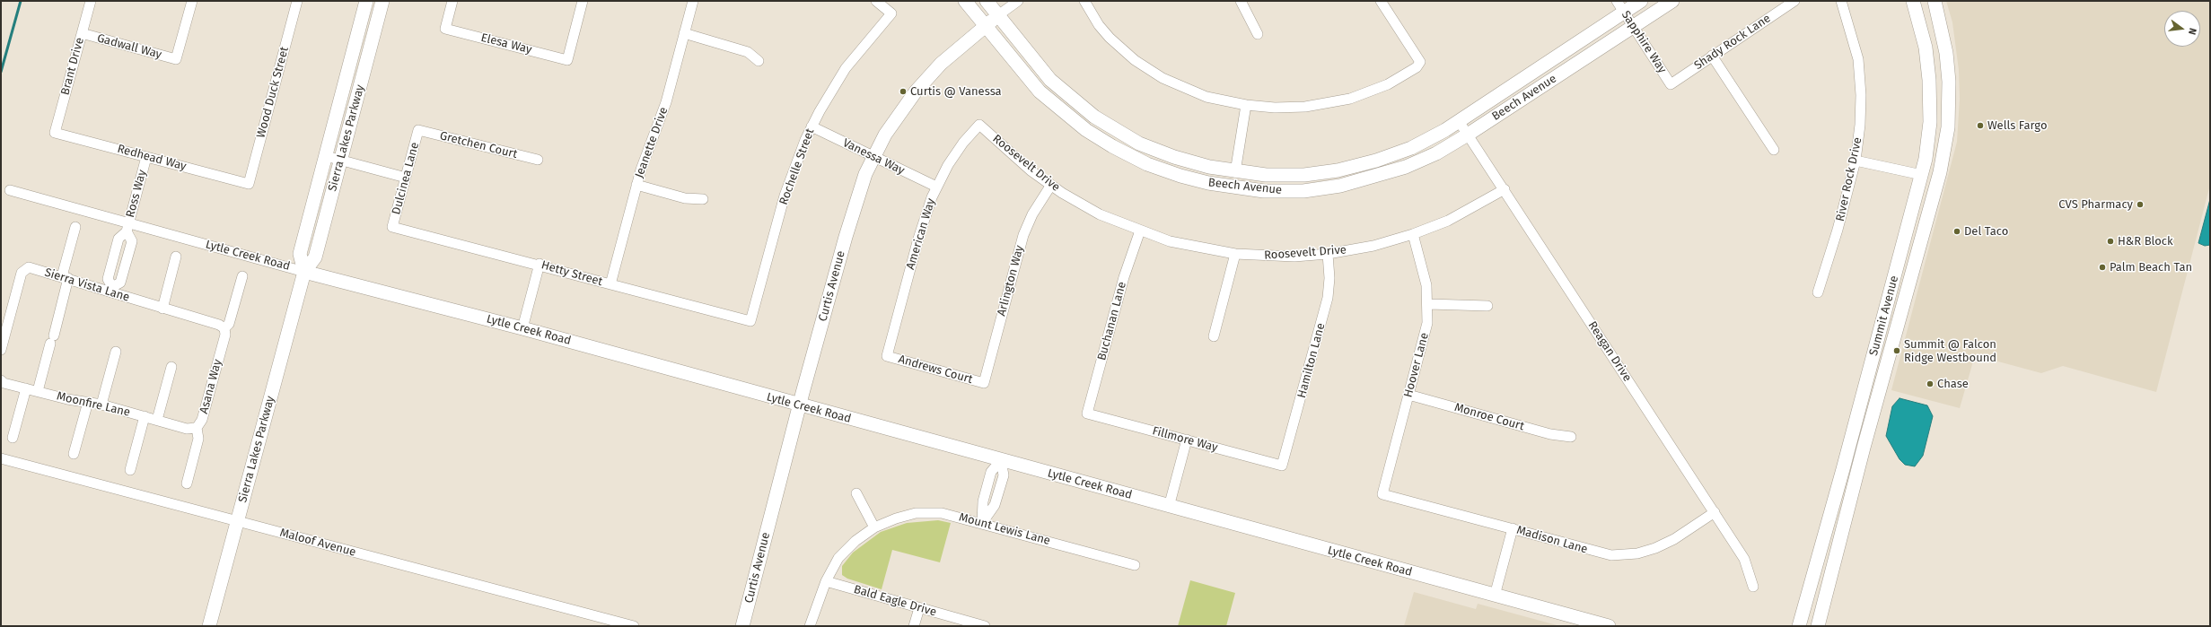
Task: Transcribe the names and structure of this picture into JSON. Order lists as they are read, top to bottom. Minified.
{"streets":{"street":["Sapphire Way","Shady Rock Lane","Elesa Way","Gadwall Way","Brant Drive","Wood Duck Street","Beech Avenue","Sierra Lakes Parkway","Jeanette Drive","Gretchen Court","Vanessa Way","Redhead Way","Roosevelt Drive","Rochelle Street","Dulcinea Lane","River Rock Drive","Ross Way","American Way","Lytle Creek Road","Hetty Street","Arlington Way","Sierra Vista Lane","Curtis Avenue","Summit Avenue","Buchanan Lane","Reagan Drive","Hamilton Lane","Hoover Lane","Andrews Court","Asana Way","Moonfire Lane","Monroe Court","Fillmore Way","Mount Lewis Lane","Madison Lane","Maloof Avenue","Bald Eagle Drive"]},"crossings":[["Sapphire Way","Shady Rock Lane"],["Sapphire Way","Beech Avenue"],["Gadwall Way","Brant Drive"],["Brant Drive","Redhead Way"],["Wood Duck Street","Redhead Way"],["Beech Avenue","Curtis Avenue"],["Beech Avenue","Reagan Drive"],["Sierra Lakes Parkway","Lytle Creek Road"],["Sierra Lakes Parkway","Maloof Avenue"],["Jeanette Drive","Hetty Street"],["Gretchen Court","Dulcinea Lane"],["Vanessa Way","Rochelle Street"],["Vanessa Way","American Way"],["Vanessa Way","Curtis Avenue"],["Redhead Way","Ross Way"],["Roosevelt Drive","American Way"],["Roosevelt Drive","Arlington Way"],["Roosevelt Drive","Buchanan Lane"],["Roosevelt Drive","Reagan Drive"],["Roosevelt Drive","Hamilton Lane"],["Roosevelt Drive","Hoover Lane"],["Rochelle Street","Hetty Street"],["Dulcinea Lane","Hetty Street"],["Ross Way","Lytle Creek Road"],["Ross Way","Sierra Vista Lane"],["American Way","Andrews Court"],["Lytle Creek Road","Curtis Avenue"],["Arlington Way","Andrews Court"],["Sierra Vista Lane","Asana Way"],["Buchanan Lane","Fillmore Way"],["Reagan Drive","Madison Lane"],["Hamilton Lane","Fillmore Way"],["Hoover Lane","Monroe Court"],["Hoover Lane","Madison Lane"],["Asana Way","Moonfire Lane"],["Mount Lewis Lane","Bald Eagle Drive"]],"places":["Curtis @ Vanessa","Wells Fargo","CVS Pharmacy","Del Taco","H&R Block","Palm Beach Tan","Summit @ Falcon Ridge Westbound","Chase"],"north":"right"}
